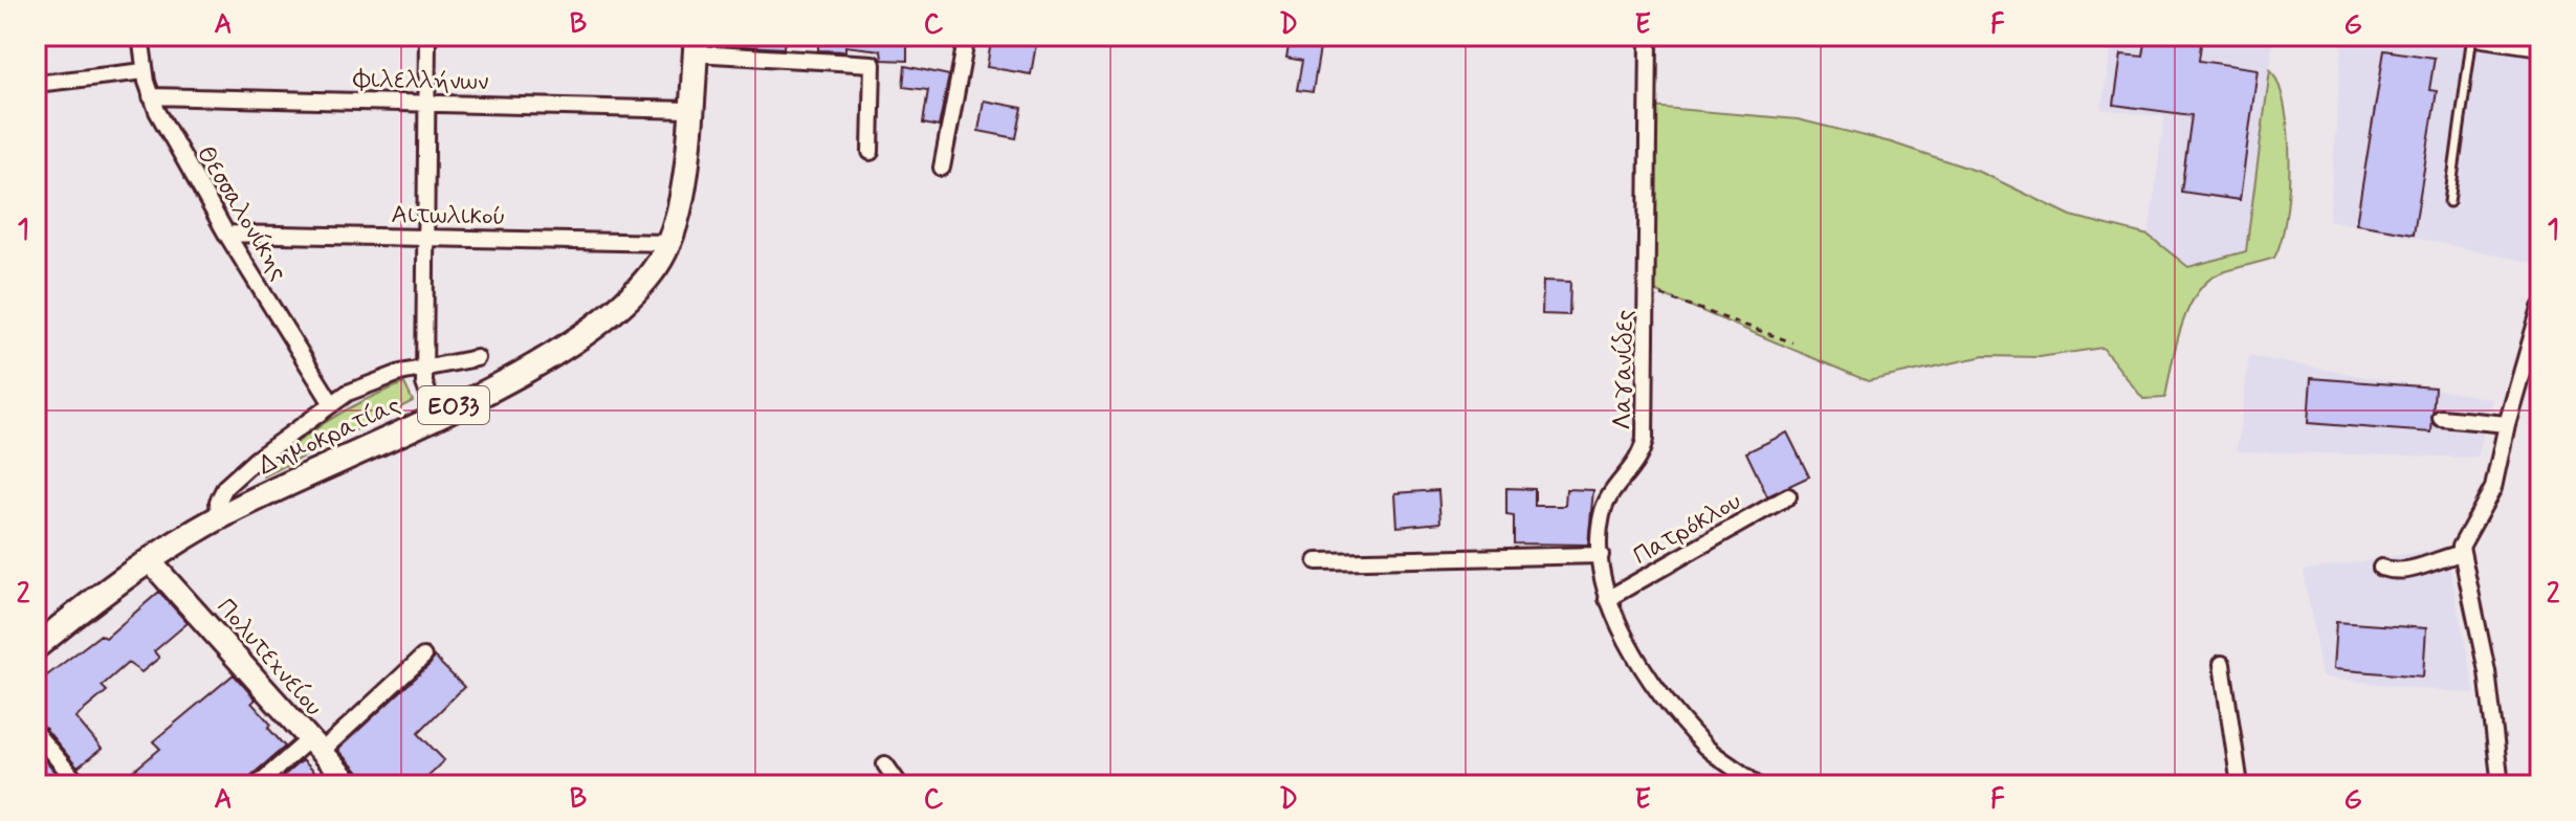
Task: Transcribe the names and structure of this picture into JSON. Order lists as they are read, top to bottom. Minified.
{"streets":{"main road":["ΕΟ33","Δημοκρατίας"],"street":["Φιλελλήνων","Θεσσαλονίκης","Αιτωλικού","Λαγανίδες","Πατρόκλου","Πολυτεχνείου"]},"crossings":[["Φιλελλήνων","Θεσσαλονίκης"],["Φιλελλήνων","Δημοκρατίας"],["Θεσσαλονίκης","Αιτωλικού"],["Αιτωλικού","Δημοκρατίας"],["Λαγανίδες","Πατρόκλου"],["Δημοκρατίας","Πολυτεχνείου"]],"grid":{"columns":["A","B","C","D","E","F","G"],"rows":["1","2"]}}
